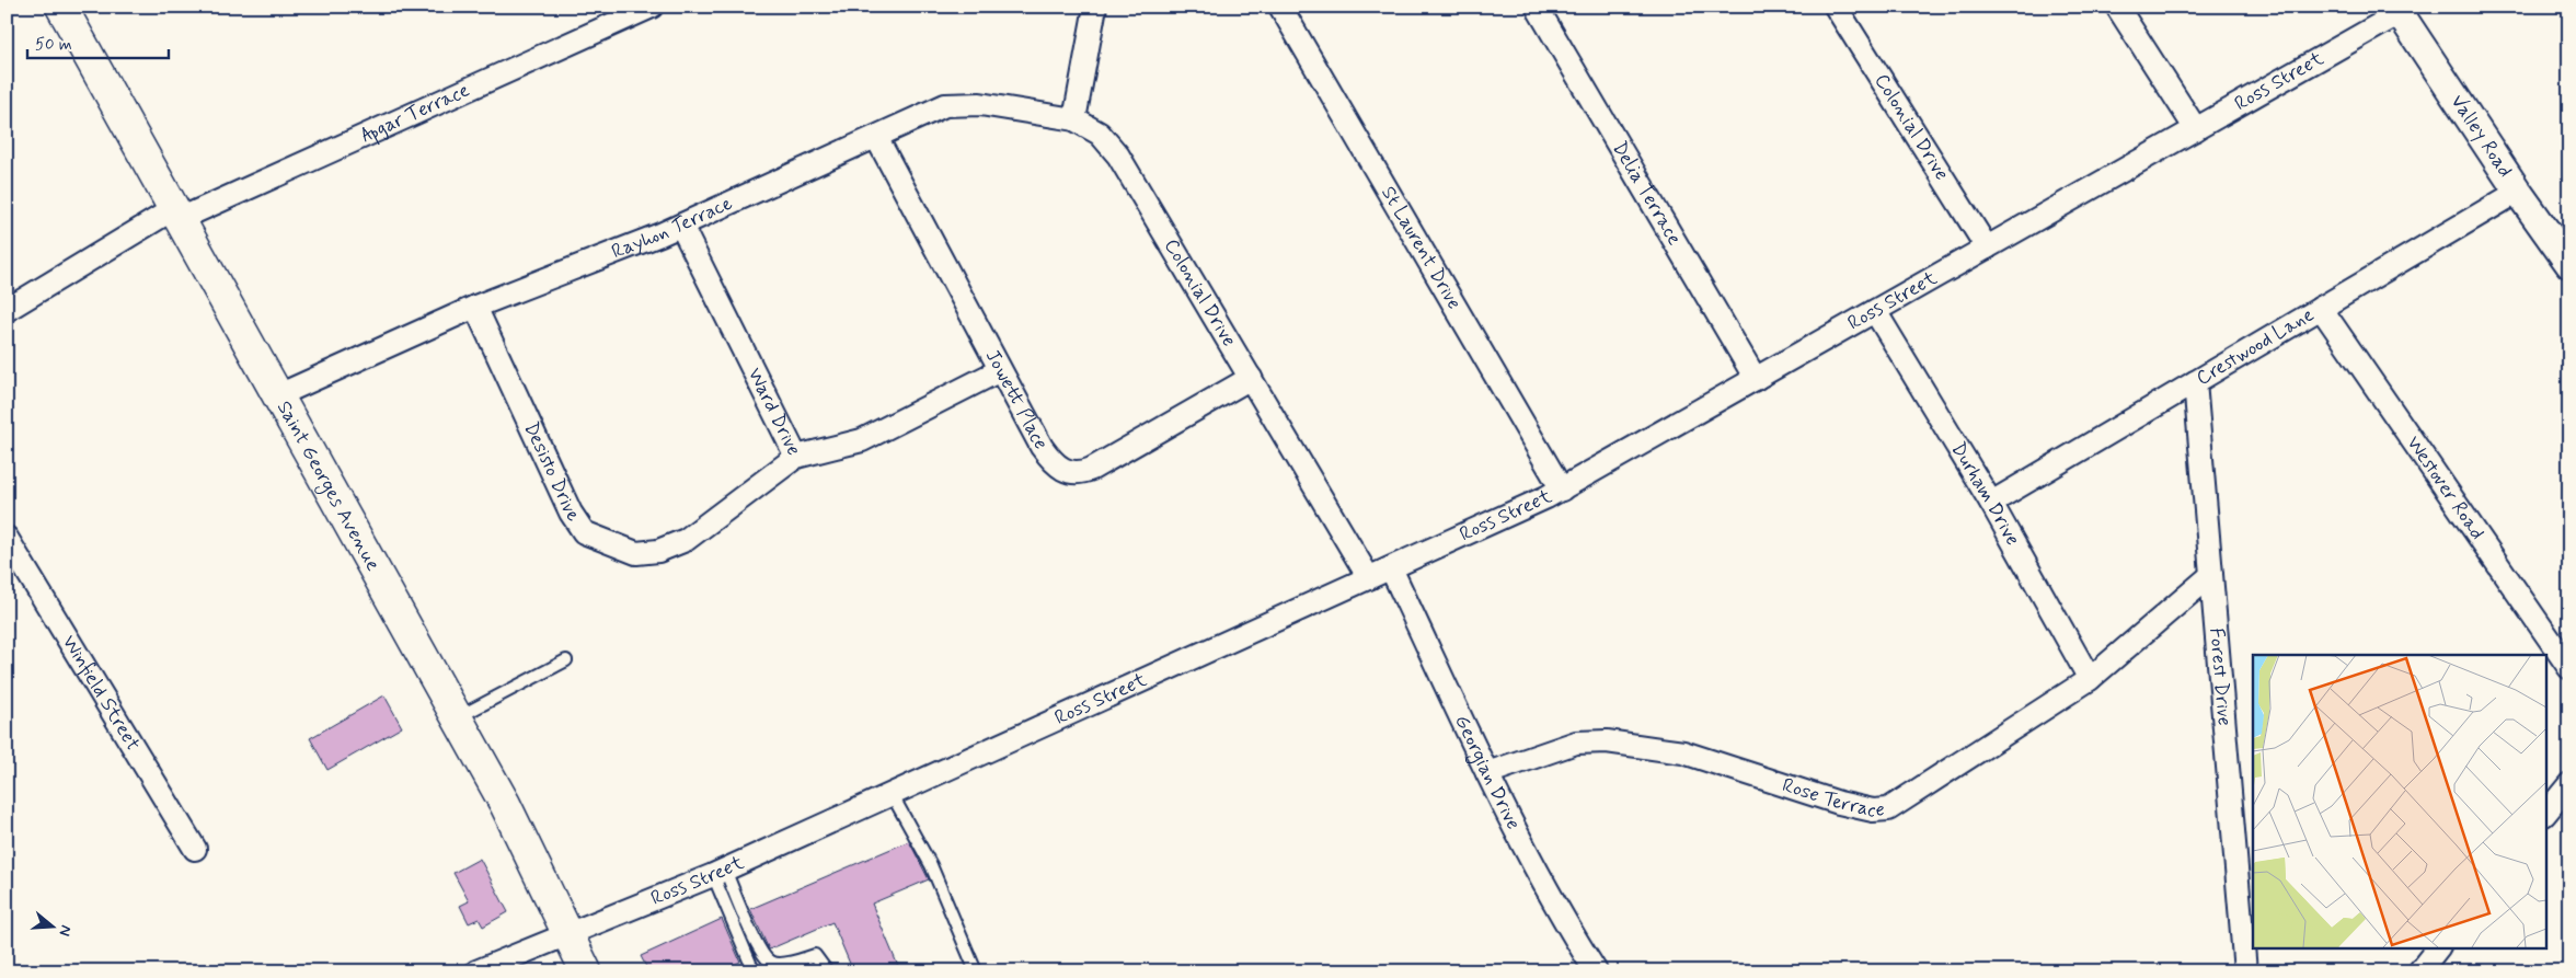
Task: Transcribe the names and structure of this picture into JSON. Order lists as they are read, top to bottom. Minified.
{"streets":{"main road":["Saint Georges Avenue"],"street":["Ross Street","Apgar Terrace","Colonial Drive","Valley Road","Delia Terrace","Rayhon Terrace","St Laurent Drive","Crestwood Lane","Jowett Place","Ward Drive","Desisto Drive","Westover Road","Durham Drive","Forest Drive","Winfield Street","Georgian Drive","Rose Terrace"]},"crossings":[["Ross Street","Colonial Drive"],["Ross Street","Valley Road"],["Ross Street","Delia Terrace"],["Ross Street","St Laurent Drive"],["Ross Street","Saint Georges Avenue"],["Ross Street","Durham Drive"],["Ross Street","Georgian Drive"],["Apgar Terrace","Saint Georges Avenue"],["Colonial Drive","Rayhon Terrace"],["Colonial Drive","Jowett Place"],["Valley Road","Crestwood Lane"],["Rayhon Terrace","Jowett Place"],["Rayhon Terrace","Ward Drive"],["Rayhon Terrace","Desisto Drive"],["Rayhon Terrace","Saint Georges Avenue"],["Crestwood Lane","Westover Road"],["Crestwood Lane","Durham Drive"],["Crestwood Lane","Forest Drive"],["Jowett Place","Ward Drive"],["Ward Drive","Desisto Drive"],["Durham Drive","Rose Terrace"],["Forest Drive","Rose Terrace"],["Georgian Drive","Rose Terrace"]],"scale_bar":"50 m","north":"right"}
